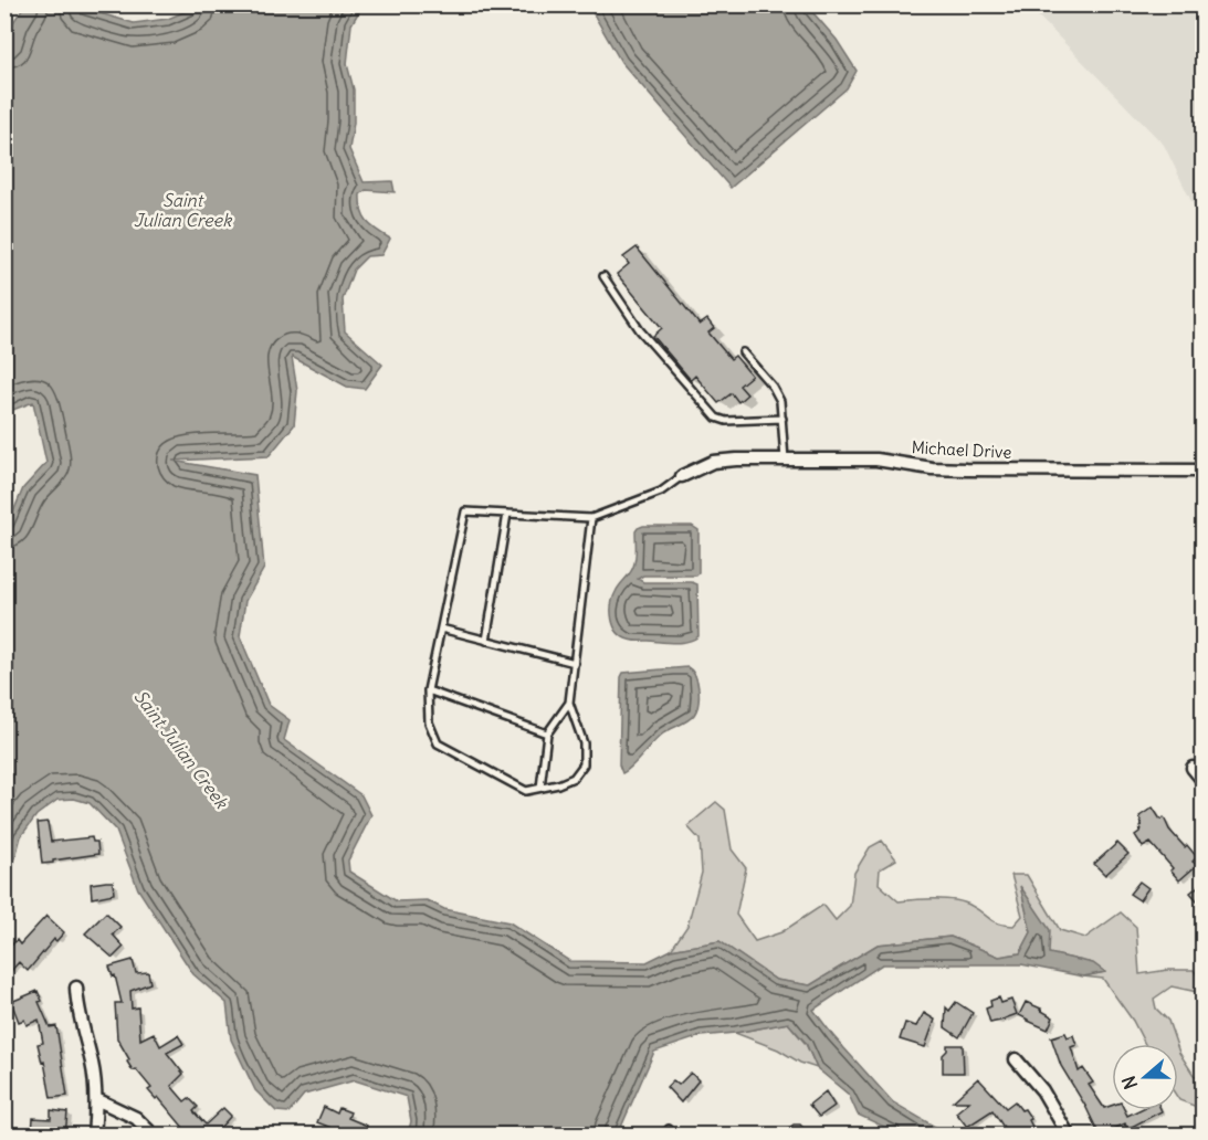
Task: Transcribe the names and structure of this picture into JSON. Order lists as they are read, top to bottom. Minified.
{"streets":{"street":["Michael Drive"]},"water":["Saint Julian Creek"],"north":"left"}
